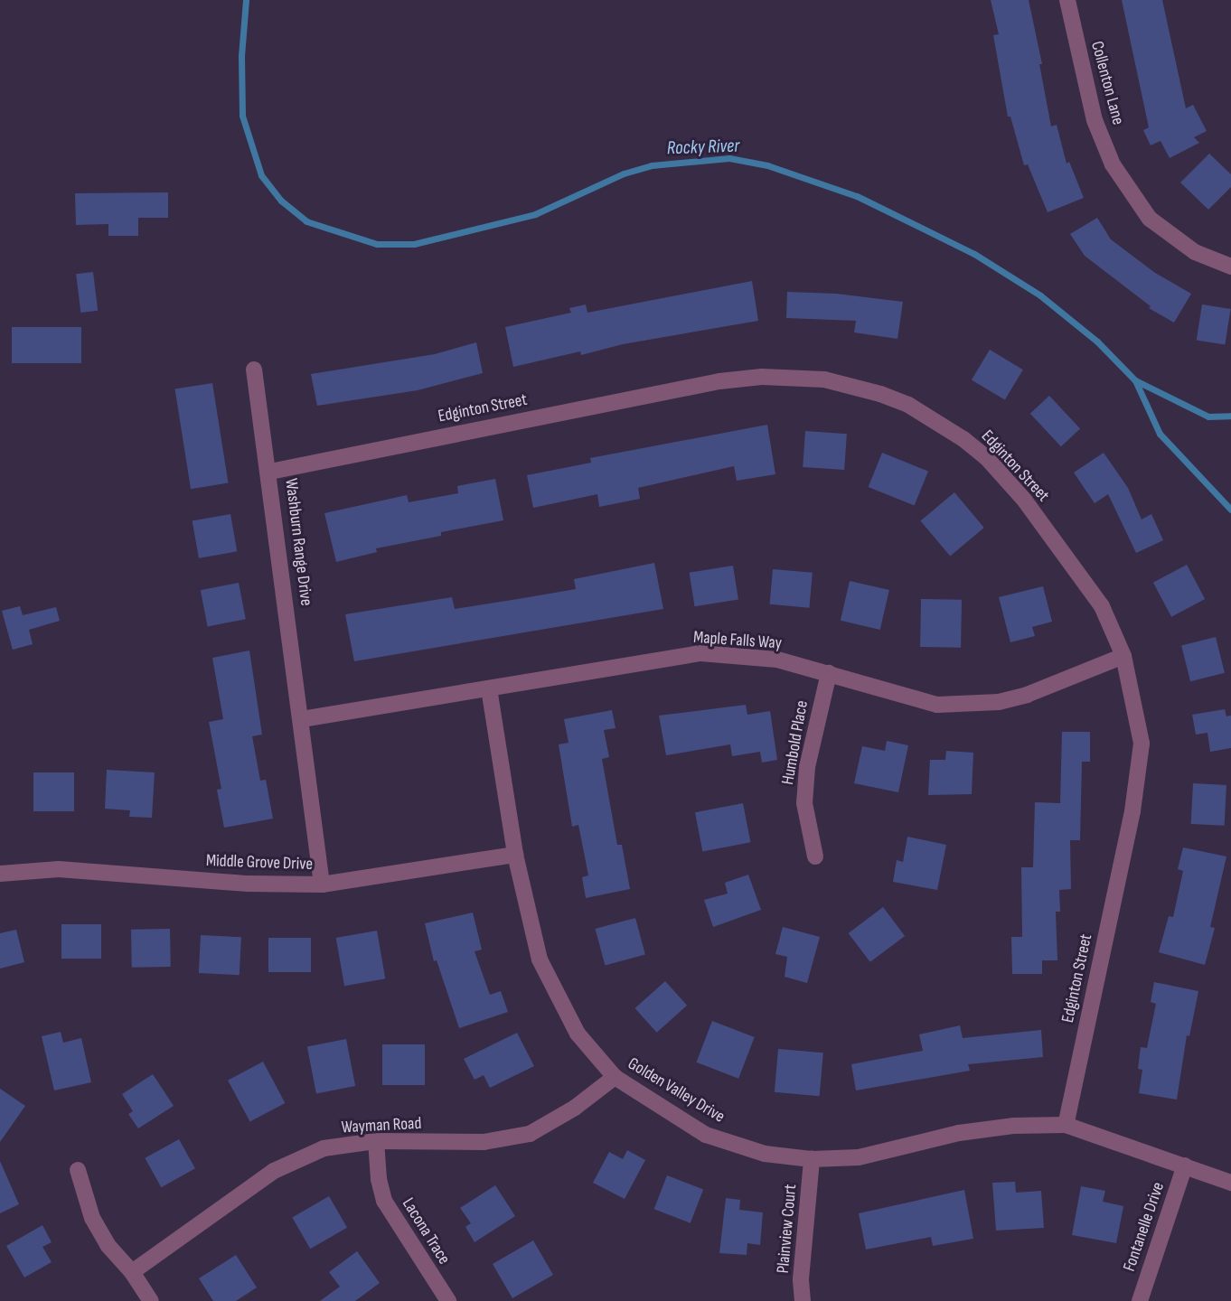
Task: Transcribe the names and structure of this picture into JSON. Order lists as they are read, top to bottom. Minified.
{"streets":{"street":["Collenton Lane","Edginton Street","Washburn Range Drive","Maple Falls Way","Humbold Place","Middle Grove Drive","Golden Valley Drive","Wayman Road","Fontanelle Drive","Plainview Court","Lacona Trace"]},"crossings":[["Edginton Street","Washburn Range Drive"],["Edginton Street","Maple Falls Way"],["Edginton Street","Golden Valley Drive"],["Washburn Range Drive","Maple Falls Way"],["Maple Falls Way","Humbold Place"],["Maple Falls Way","Golden Valley Drive"],["Middle Grove Drive","Golden Valley Drive"],["Golden Valley Drive","Wayman Road"],["Golden Valley Drive","Fontanelle Drive"],["Golden Valley Drive","Plainview Court"],["Wayman Road","Lacona Trace"]],"water":["Rocky River"]}
